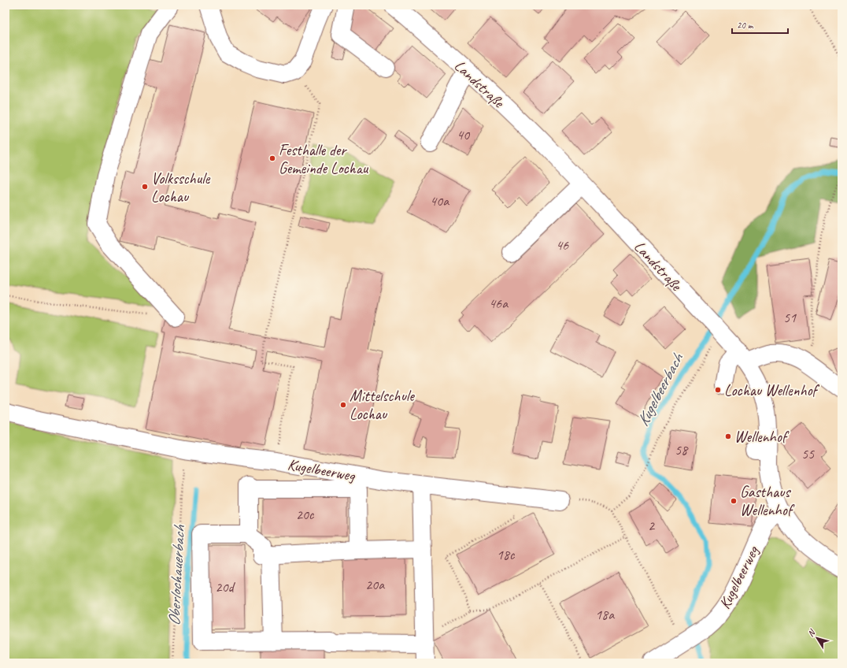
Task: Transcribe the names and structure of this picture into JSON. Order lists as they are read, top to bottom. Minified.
{"streets":{"street":["Landstraße","Kugelbeerweg"]},"crossings":[["Landstraße","Kugelbeerweg"]],"water":["Kugelbeerbach","Oberlochauerbach"],"places":["Festhalle der Gemeinde Lochau","Volksschule Lochau","Lochau Wellenhof","Mittelschule Lochau","Wellenhof","Gasthaus Wellenhof"],"house_numbers":["40","40a","46","46a","51","58","55","20c","2","18c","20a","20d","18a"],"scale_bar":"20 m","north":"top left"}
